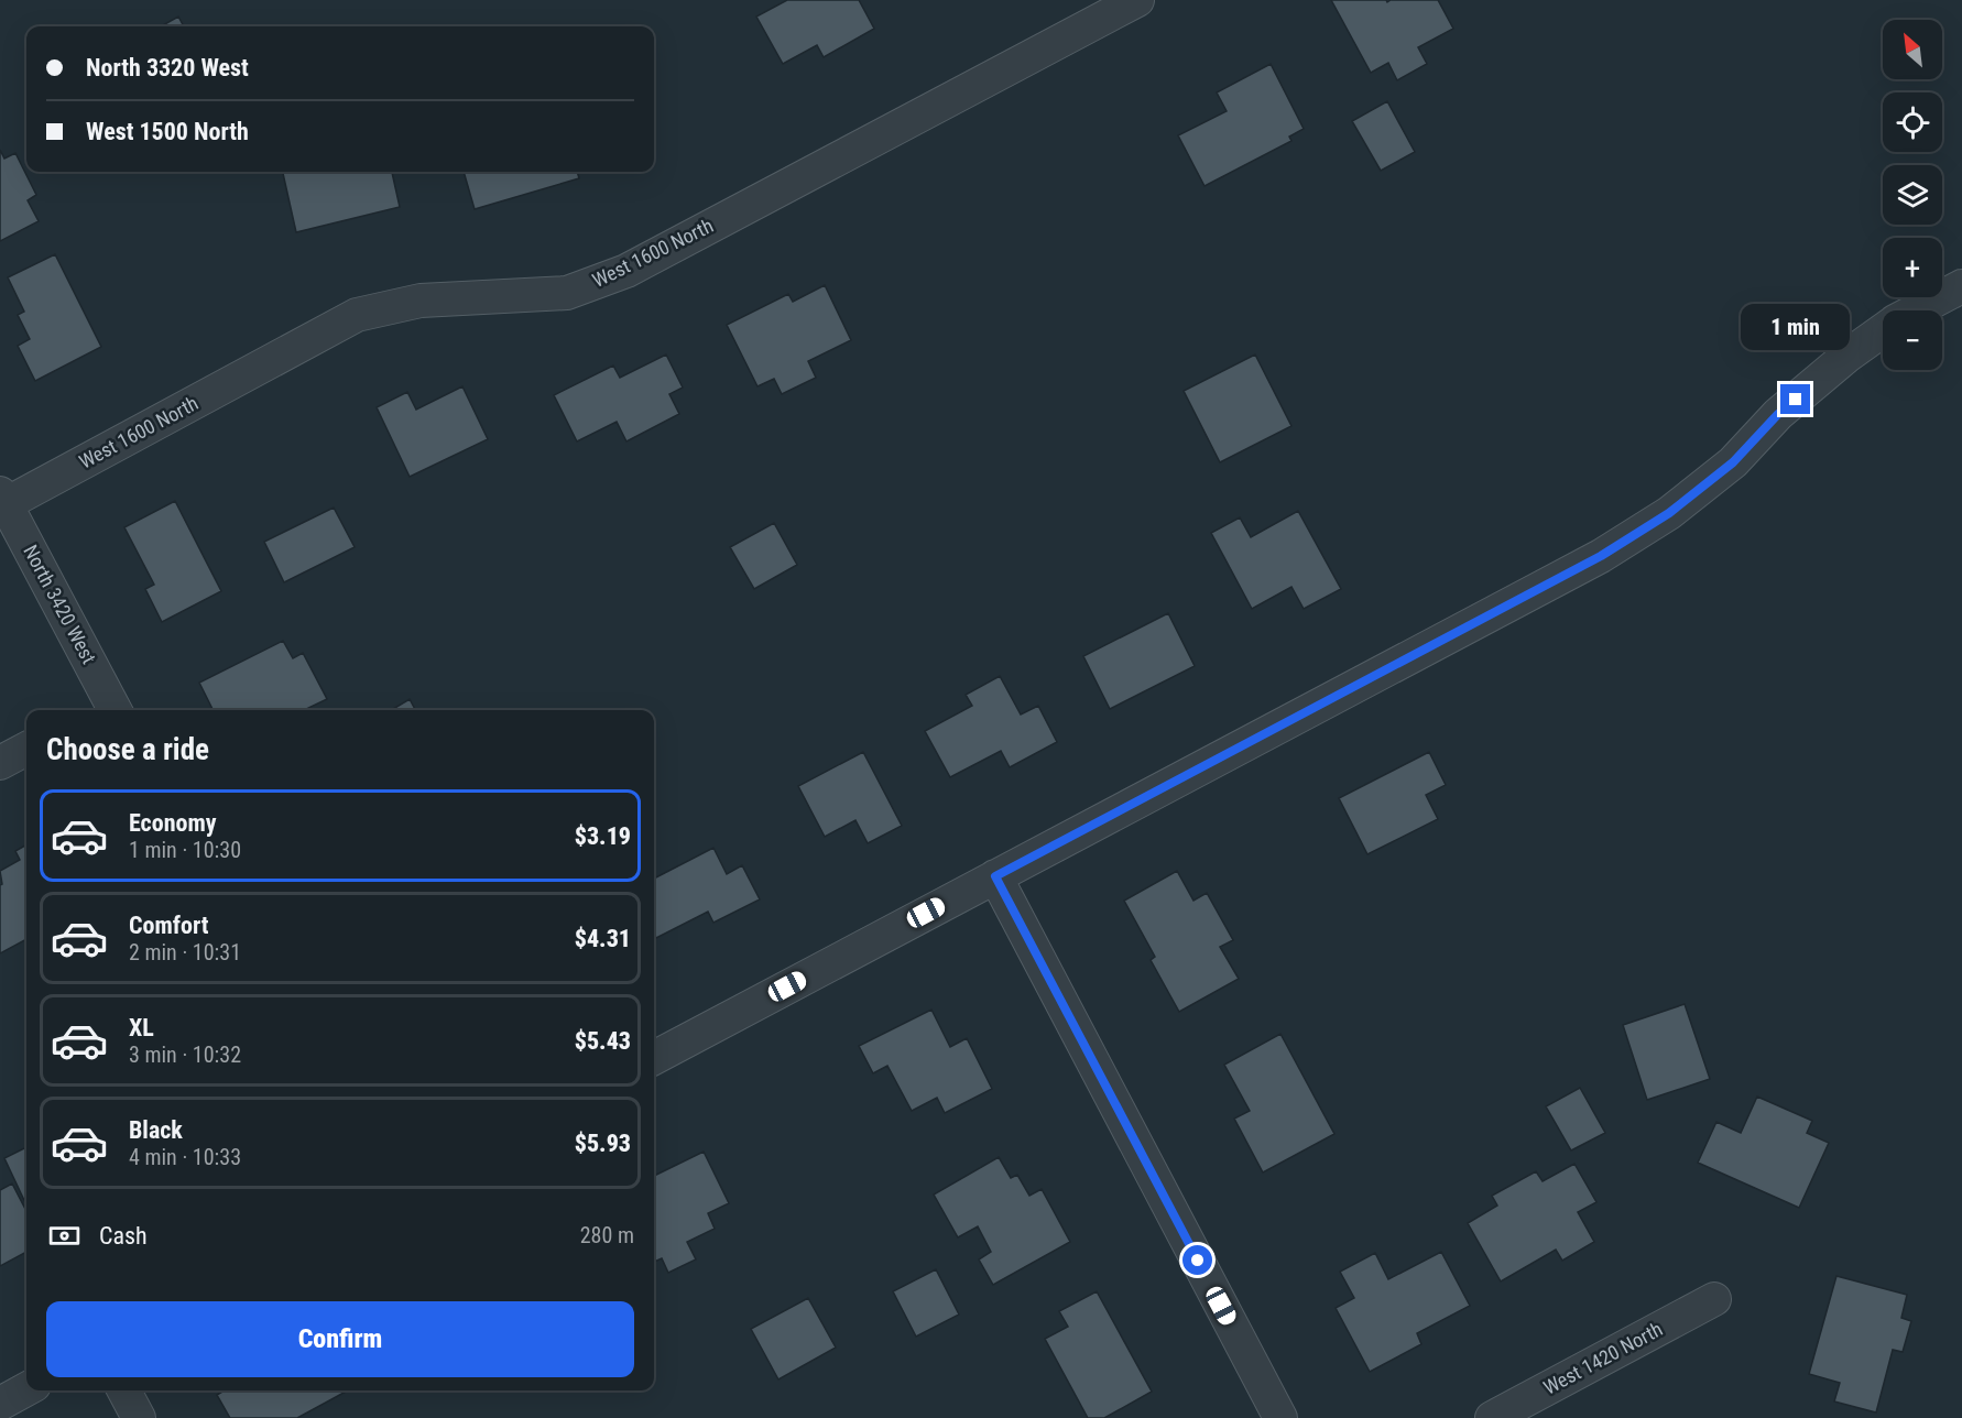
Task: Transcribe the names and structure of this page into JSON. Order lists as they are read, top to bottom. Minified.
{"streets":{"street":["West 1600 North","North 3420 West","West 1420 North"]},"crossings":[["West 1600 North","North 3420 West"]],"north":"top left","page":{"map_buttons":["+","−"],"banner":["North 3320 West","West 1500 North"],"bubble":"1 min","heading":"Choose a ride","list":[{"name":"Economy","note":"1 min · 10:30","value":"$3.19"},{"name":"Comfort","note":"2 min · 10:31","value":"$4.31"},{"name":"XL","note":"3 min · 10:32","value":"$5.43"},{"name":"Black","note":"4 min · 10:33","value":"$5.93"}],"pay":["Cash","280 m"],"buttons":"Confirm"}}
